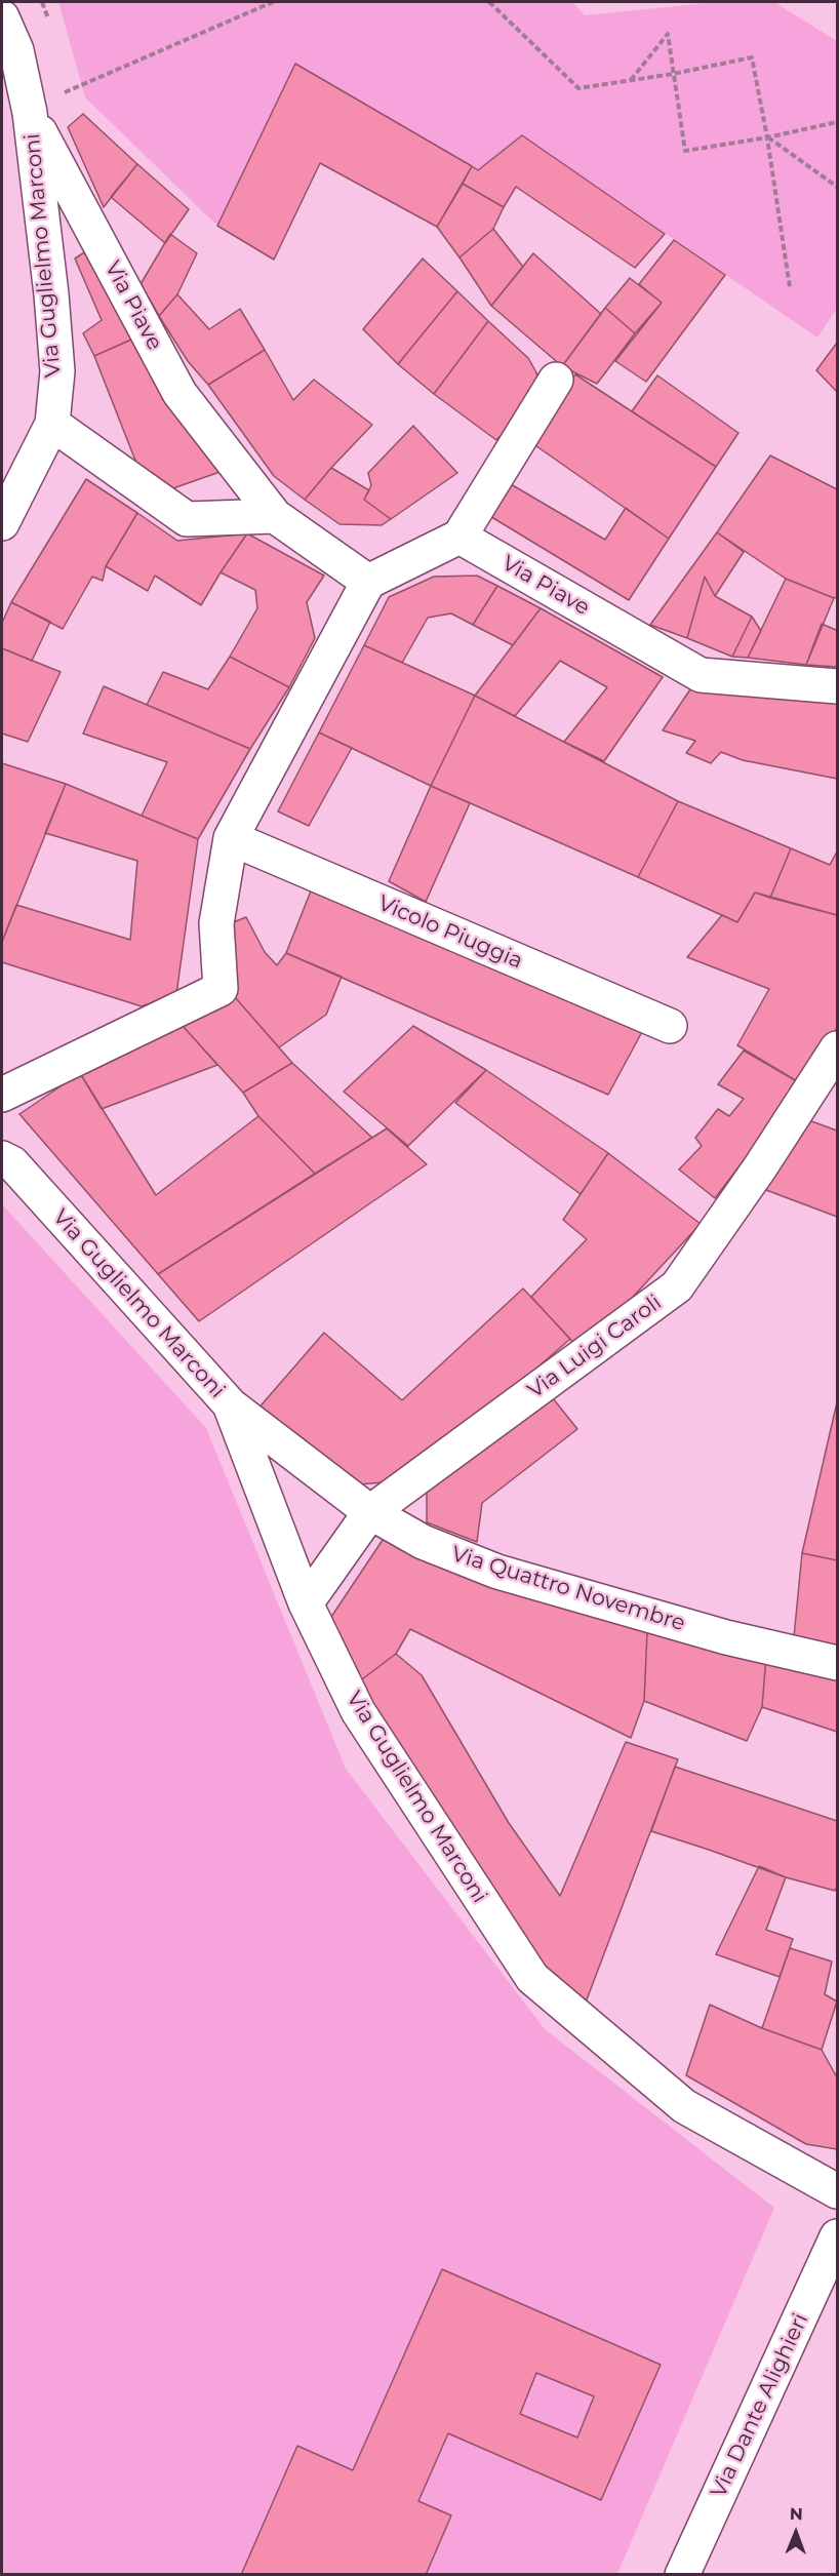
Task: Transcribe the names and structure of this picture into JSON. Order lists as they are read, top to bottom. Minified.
{"streets":{"street":["Via Guglielmo Marconi","Via Piave","Vicolo Piuggia","Via Luigi Caroli","Via Quattro Novembre","Via Dante Alighieri"]},"crossings":[["Via Guglielmo Marconi","Via Piave"],["Via Guglielmo Marconi","Via Luigi Caroli"],["Via Guglielmo Marconi","Via Quattro Novembre"],["Via Luigi Caroli","Via Quattro Novembre"]],"north":"top"}
